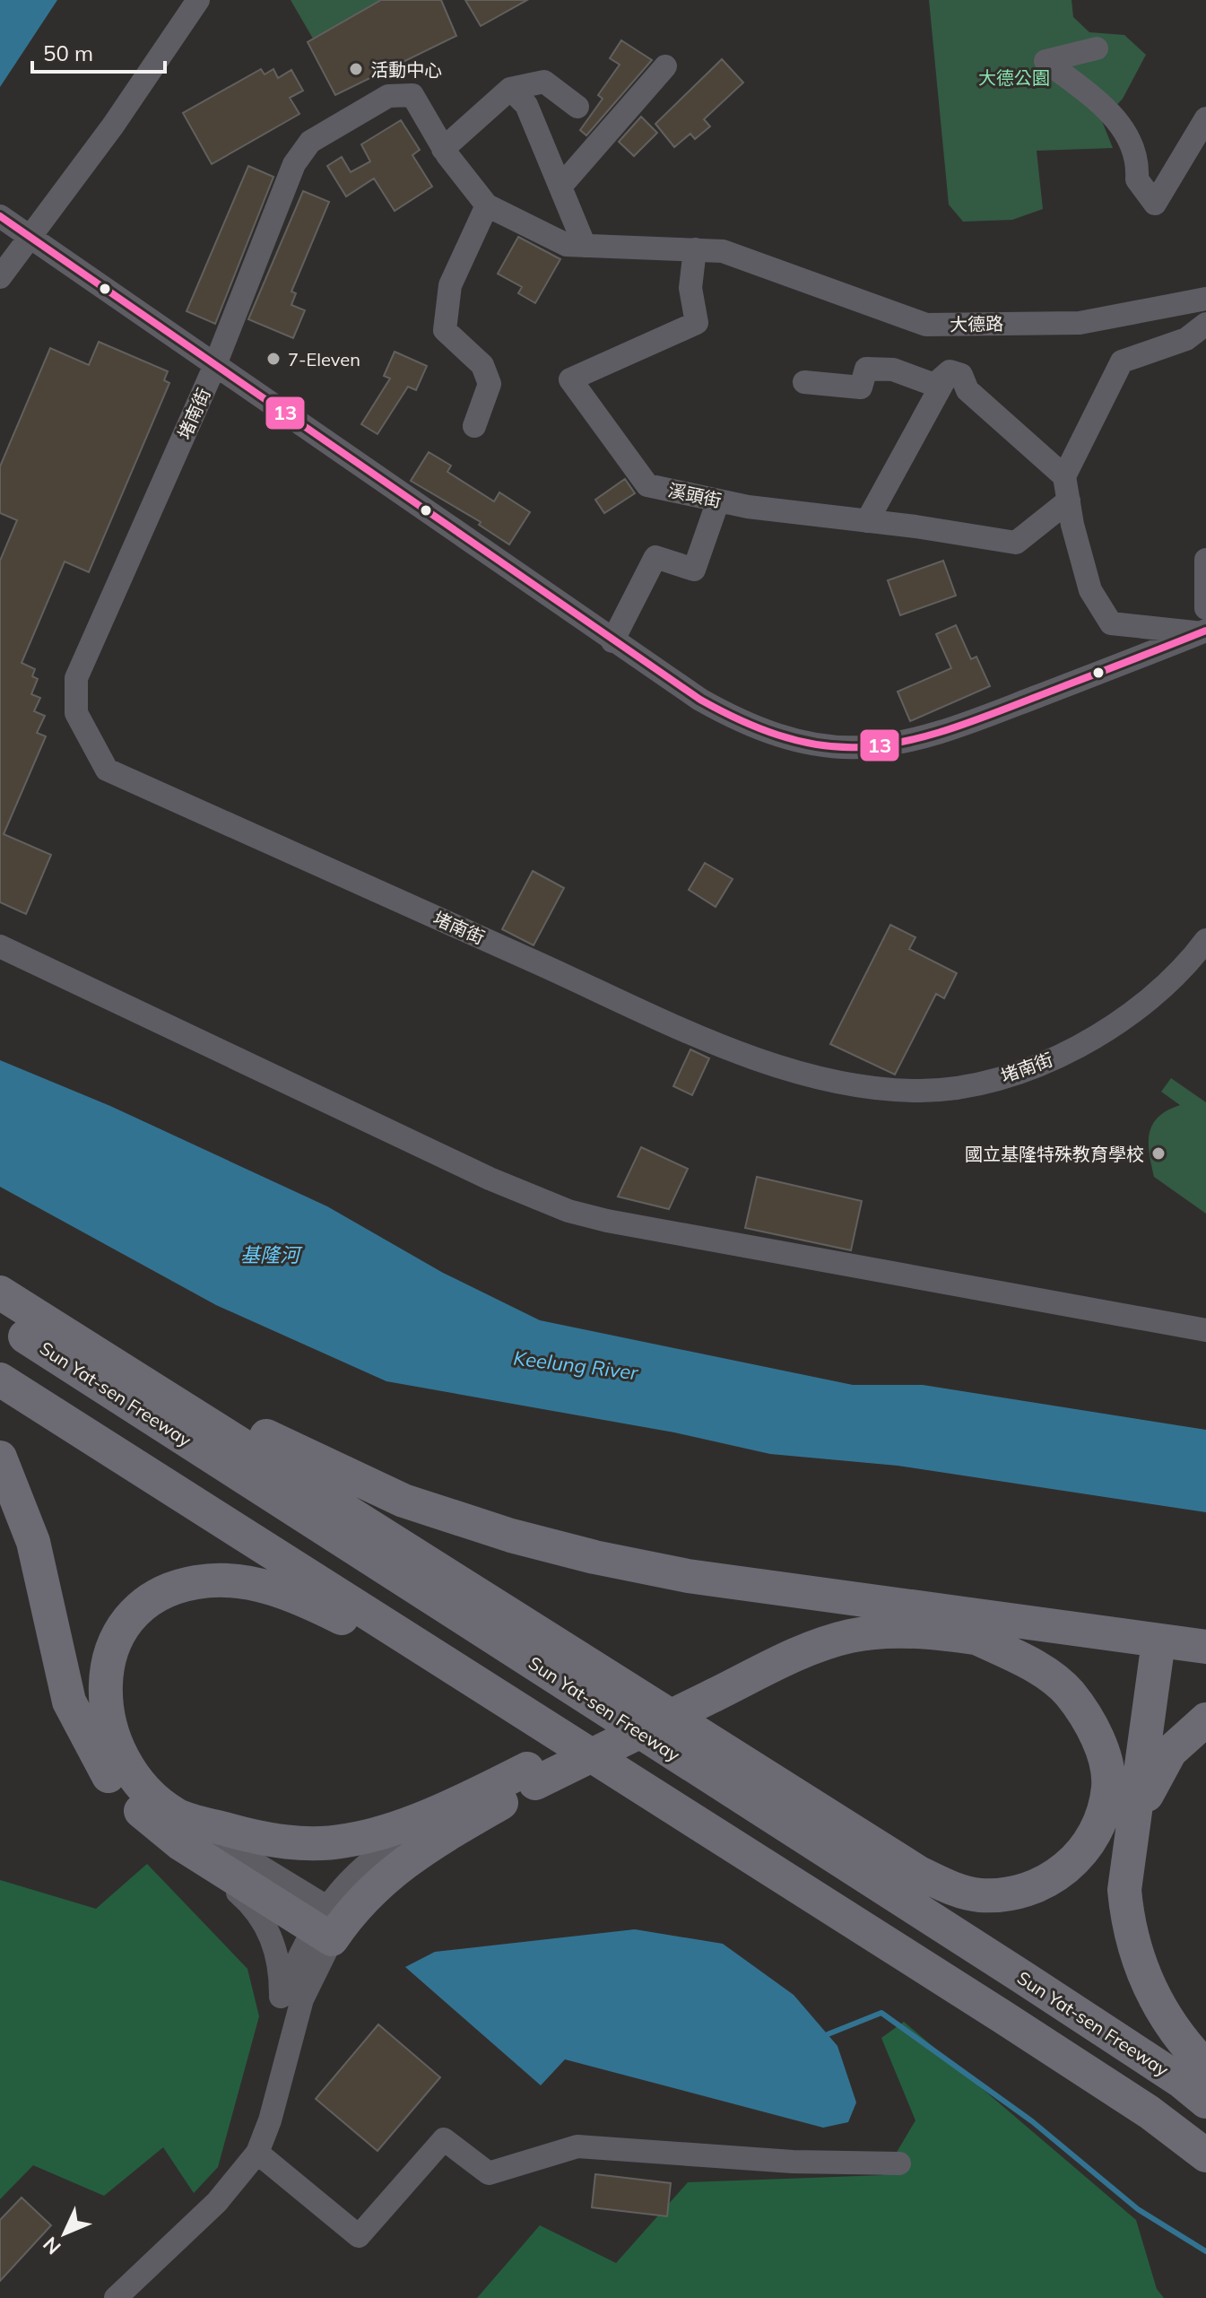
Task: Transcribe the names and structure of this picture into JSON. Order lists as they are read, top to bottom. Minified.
{"streets":{"highway":["Sun Yat-sen Freeway"],"street":["大德路","堵南街","溪頭街"]},"crossings":[["大德路","堵南街"],["大德路","溪頭街"]],"water":["基隆河","Keelung River"],"parks":["大德公園"],"places":["活動中心","7-Eleven","國立基隆特殊教育學校"],"lines":["transit line 13"],"scale_bar":"50 m","north":"bottom left"}
